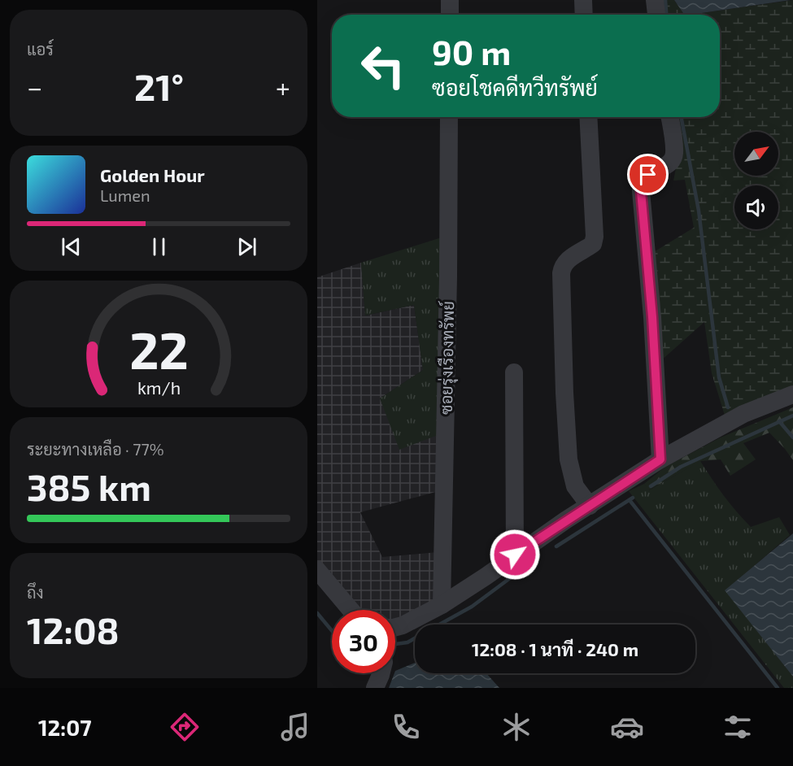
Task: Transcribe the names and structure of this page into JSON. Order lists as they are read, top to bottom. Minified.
{"streets":{"street":["ซอยรุ่งเรืองทรัพย์"]},"north":"top right","page":{"tile":["แอร์",["ระยะทางเหลือ · 77%","385 km"],["ถึง","12:08"]],"turn":["90 m","ซอยโชคดีทวีทรัพย์"],"heat":["−","21°","+"],"song":["Golden Hour","Lumen"],"limit":"30","trip":"12:08 · 1 นาที · 240 m","tabs":"12:07","gauge":["22","km/h"]}}
